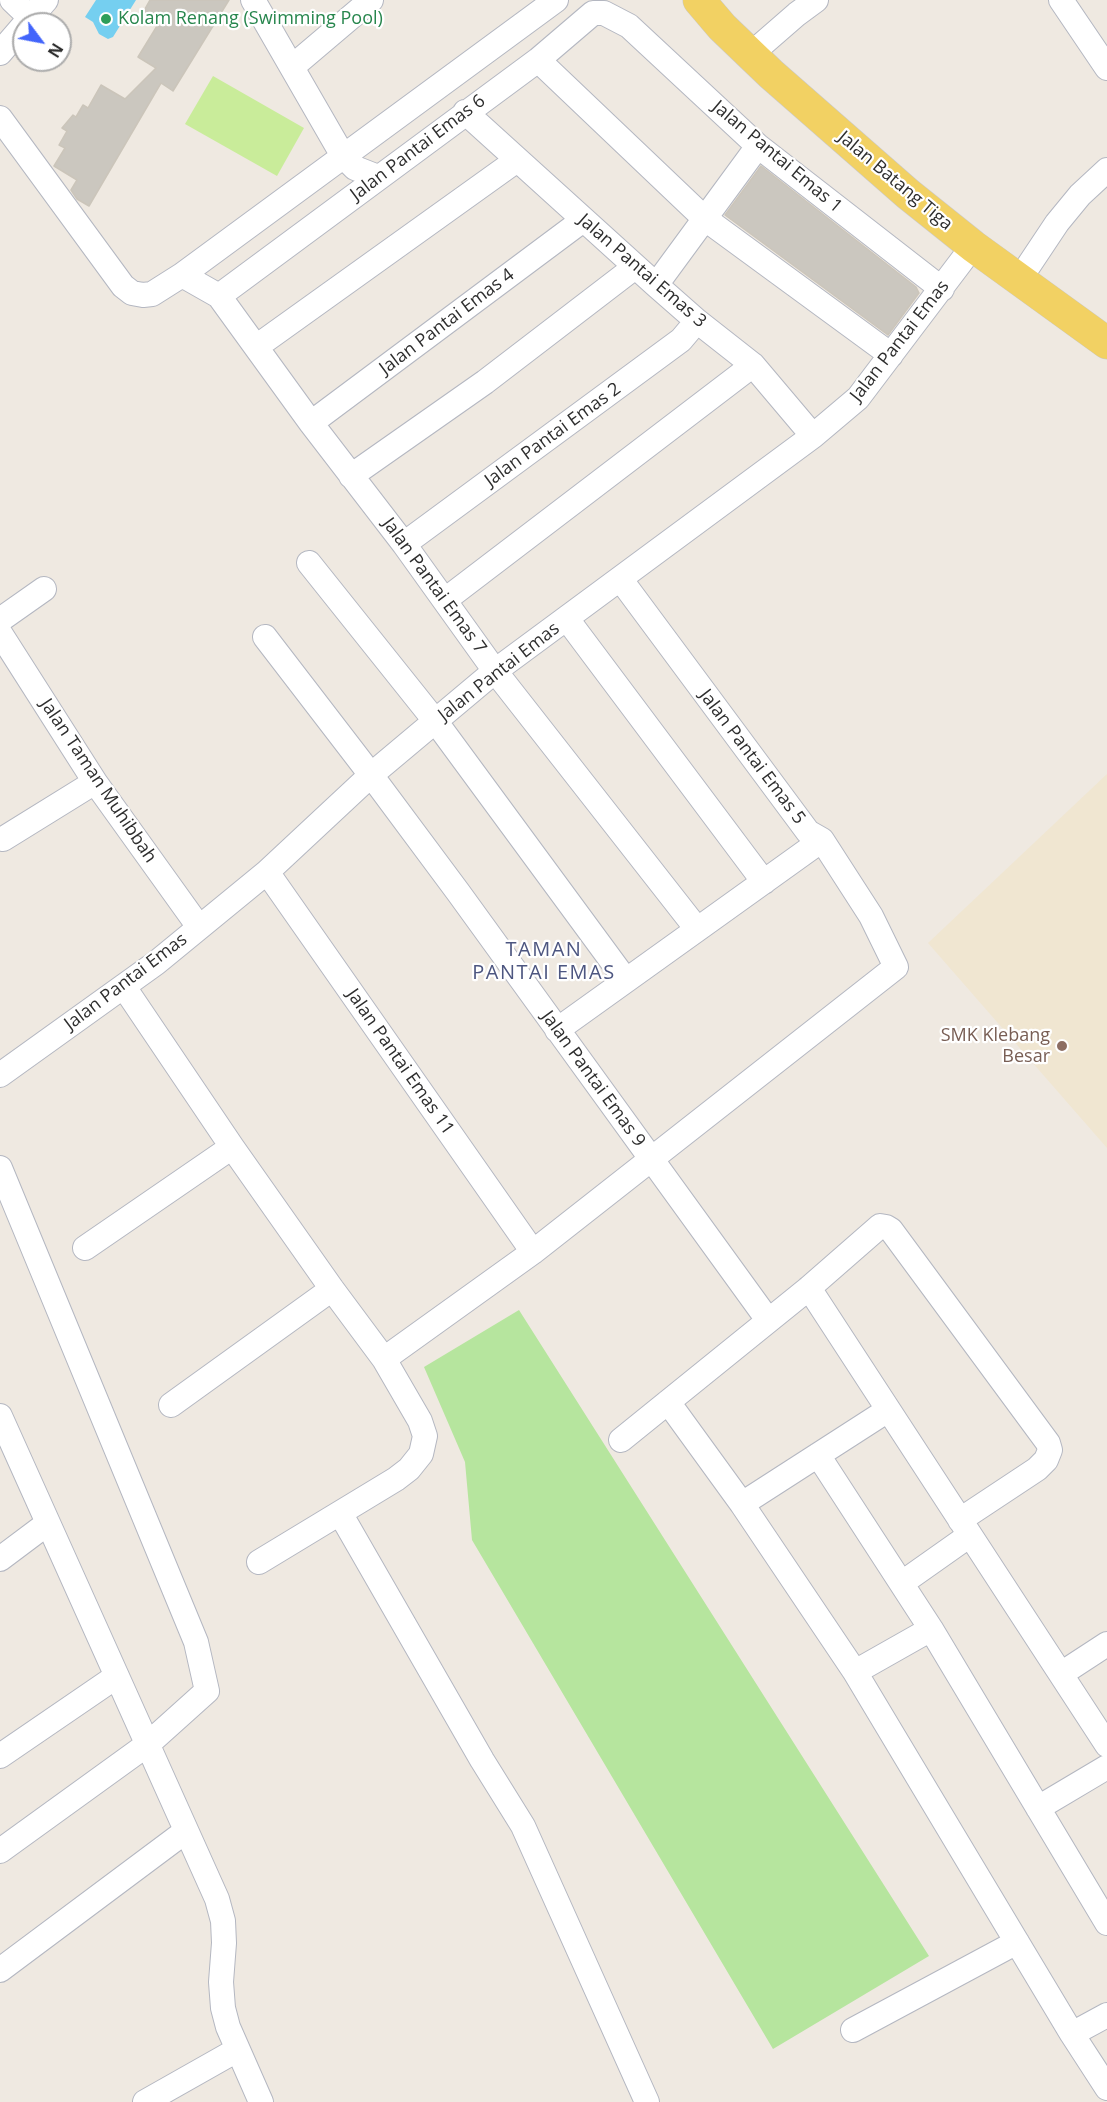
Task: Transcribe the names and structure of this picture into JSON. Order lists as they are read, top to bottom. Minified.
{"streets":{"main road":["Jalan Batang Tiga"],"street":["Jalan Pantai Emas 6","Jalan Pantai Emas 1","Jalan Pantai Emas 3","Jalan Pantai Emas 4","Jalan Pantai Emas","Jalan Pantai Emas 2","Jalan Pantai Emas 7","Jalan Pantai Emas 5","Jalan Taman Muhibbah","Jalan Pantai Emas 11","Jalan Pantai Emas 9"]},"crossings":[["Jalan Pantai Emas 6","Jalan Pantai Emas 1"],["Jalan Pantai Emas 6","Jalan Pantai Emas 3"],["Jalan Pantai Emas 6","Jalan Pantai Emas 7"],["Jalan Pantai Emas 1","Jalan Pantai Emas"],["Jalan Batang Tiga","Jalan Pantai Emas"],["Jalan Pantai Emas 3","Jalan Pantai Emas 4"],["Jalan Pantai Emas 3","Jalan Pantai Emas"],["Jalan Pantai Emas 3","Jalan Pantai Emas 2"],["Jalan Pantai Emas 4","Jalan Pantai Emas 7"],["Jalan Pantai Emas","Jalan Pantai Emas 7"],["Jalan Pantai Emas","Jalan Pantai Emas 5"],["Jalan Pantai Emas","Jalan Taman Muhibbah"],["Jalan Pantai Emas","Jalan Pantai Emas 11"],["Jalan Pantai Emas","Jalan Pantai Emas 9"],["Jalan Pantai Emas 2","Jalan Pantai Emas 7"],["Jalan Pantai Emas 5","Jalan Pantai Emas 9"]],"districts":["TAMAN PANTAI EMAS"],"places":["Kolam Renang (Swimming Pool)","SMK Klebang Besar"],"north":"bottom right"}
